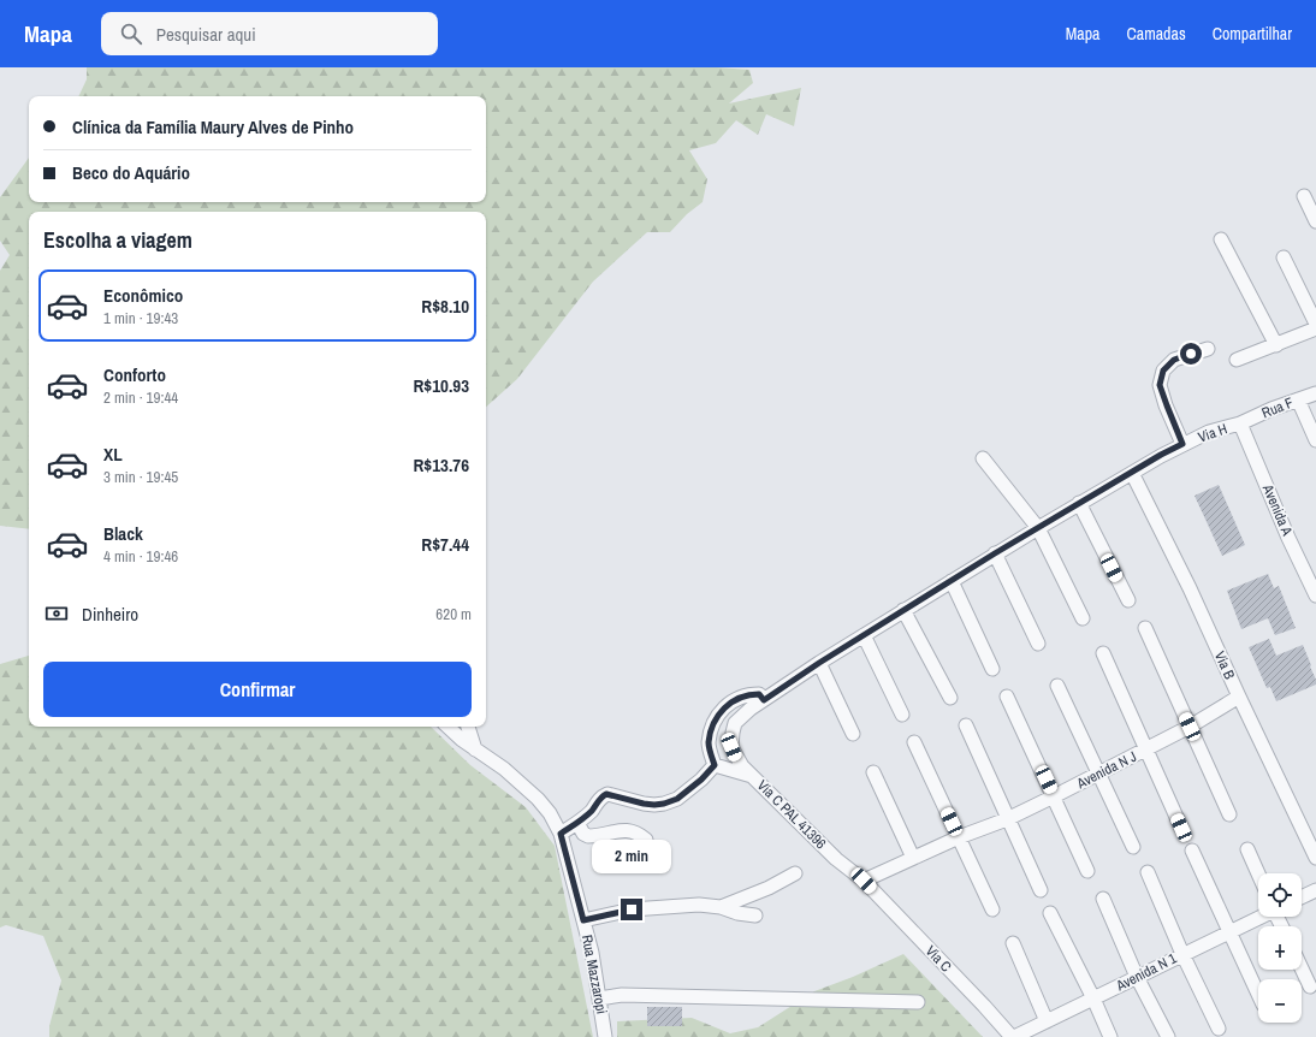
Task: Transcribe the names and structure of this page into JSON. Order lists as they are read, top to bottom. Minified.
{"streets":{"street":["Rua F","Via H","Avenida A","Via B","Avenida N J","Via C PAL 41396","Via C","Avenida N 1","Rua Mazzaropi"]},"crossings":[["Rua F","Via H"],["Rua F","Avenida A"],["Via H","Avenida A"],["Via H","Via B"],["Via H","Via C PAL 41396"],["Via B","Avenida N J"],["Avenida N J","Via C PAL 41396"],["Avenida N J","Via C"],["Via C PAL 41396","Via C"],["Via C","Avenida N 1"]],"page":{"header":"Mapa","search":"Pesquisar aqui","nav":["Mapa","Camadas","Compartilhar"],"banner":["Clínica da Família Maury Alves de Pinho","Beco do Aquário"],"heading":"Escolha a viagem","list":[{"name":"Econômico","note":"1 min · 19:43","value":"R$8.10"},{"name":"Conforto","note":"2 min · 19:44","value":"R$10.93"},{"name":"XL","note":"3 min · 19:45","value":"R$13.76"},{"name":"Black","note":"4 min · 19:46","value":"R$7.44"}],"pay":["Dinheiro","620 m"],"buttons":"Confirmar","bubble":"2 min","map_buttons":["+","−"]}}
